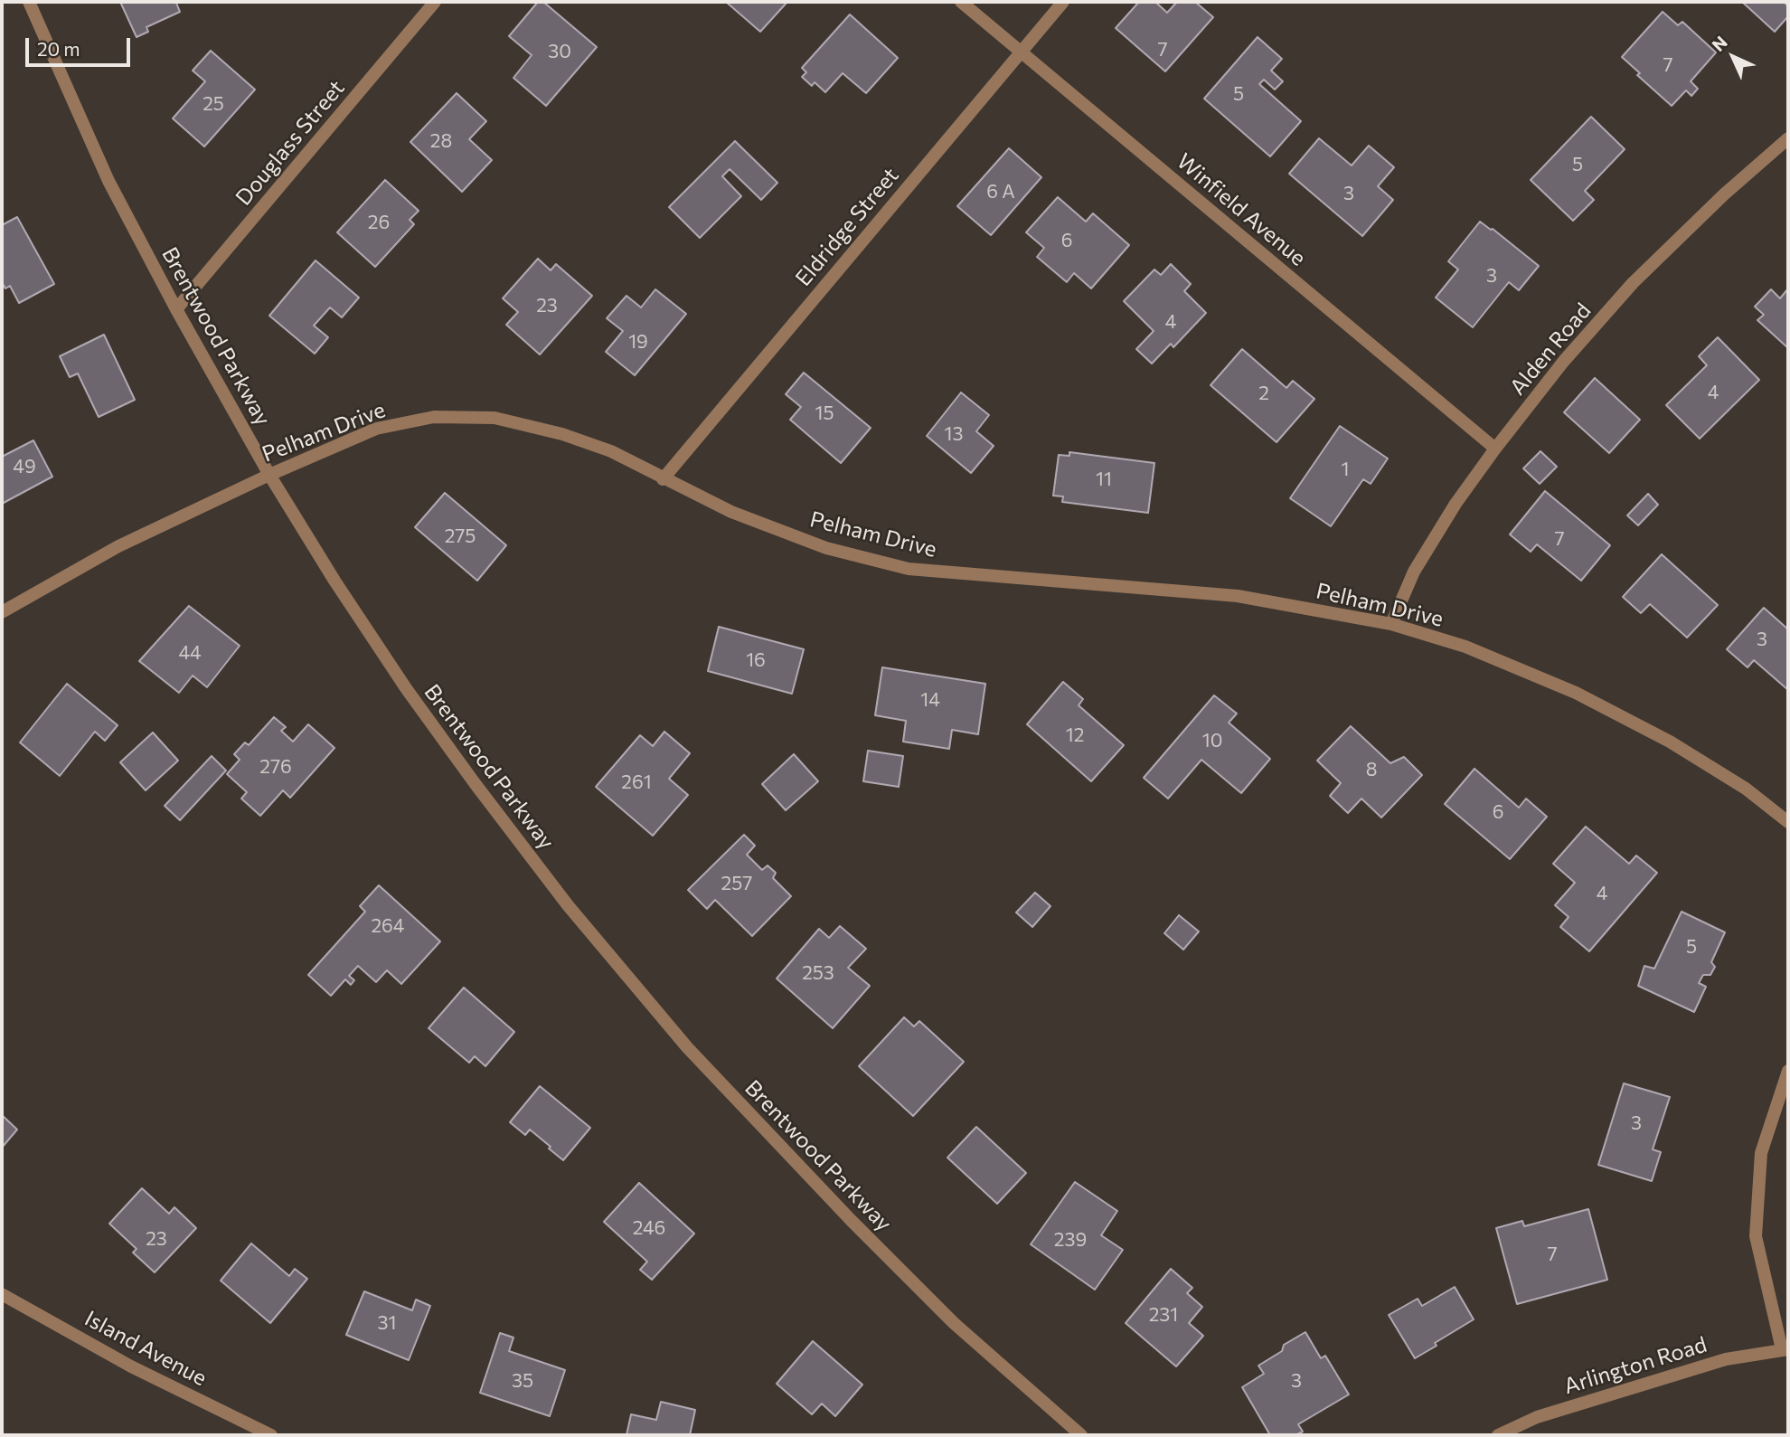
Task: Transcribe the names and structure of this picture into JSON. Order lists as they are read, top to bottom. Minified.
{"streets":{"street":["Douglass Street","Winfield Avenue","Eldridge Street","Brentwood Parkway","Alden Road","Pelham Drive","Island Avenue","Arlington Road"]},"crossings":[["Douglass Street","Brentwood Parkway"],["Winfield Avenue","Eldridge Street"],["Winfield Avenue","Alden Road"],["Eldridge Street","Pelham Drive"],["Brentwood Parkway","Pelham Drive"],["Alden Road","Pelham Drive"]],"house_numbers":["7","30","7","5","25","28","5","6 A","3","26","6","3","23","4","19","4","2","15","13","49","1","11","275","7","3","44","16","14","12","10","276","8","261","6","257","4","264","5","253","3","246","23","239","7","231","31","35","3"],"scale_bar":"20 m","north":"top left"}
